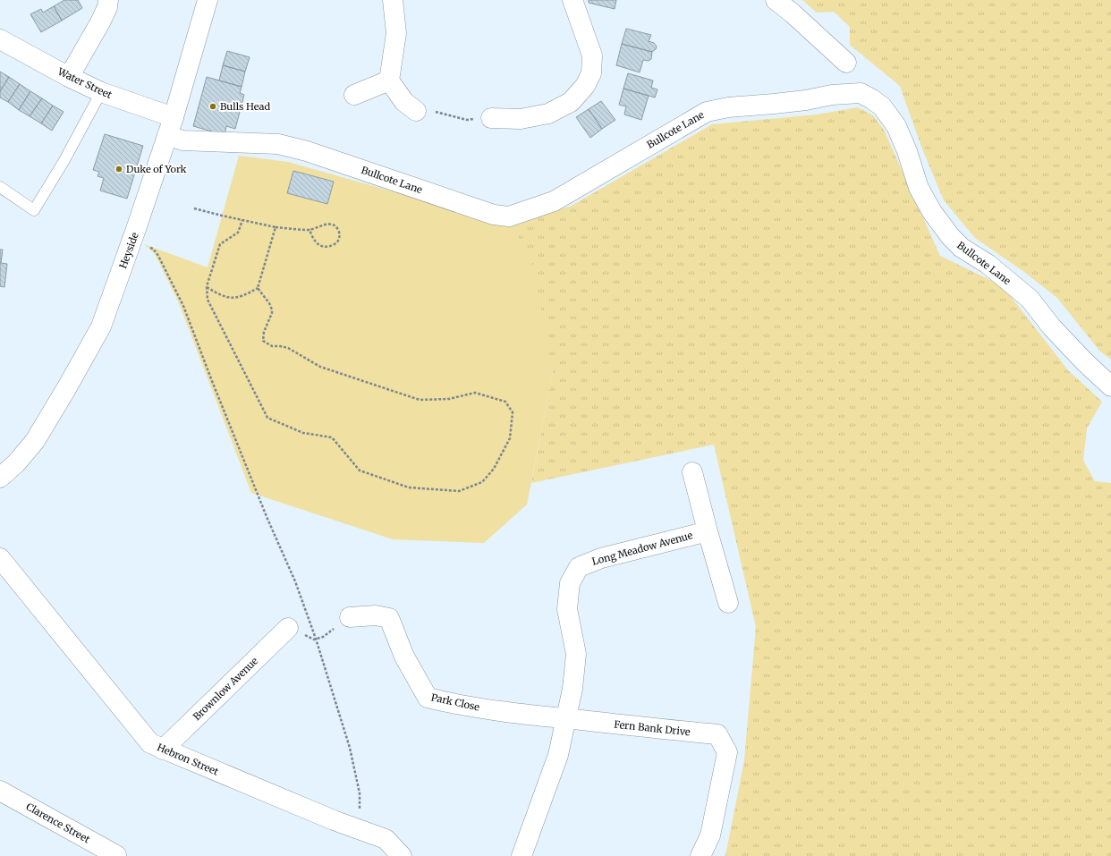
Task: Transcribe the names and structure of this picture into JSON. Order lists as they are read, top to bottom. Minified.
{"streets":{"street":["Water Street","Bullcote Lane","Heyside","Long Meadow Avenue","Brownlow Avenue","Park Close","Fern Bank Drive","Hebron Street","Clarence Street"]},"crossings":[["Water Street","Heyside"],["Bullcote Lane","Heyside"],["Long Meadow Avenue","Park Close"],["Long Meadow Avenue","Fern Bank Drive"],["Brownlow Avenue","Hebron Street"],["Park Close","Fern Bank Drive"]],"places":["Bulls Head","Duke of York"]}
